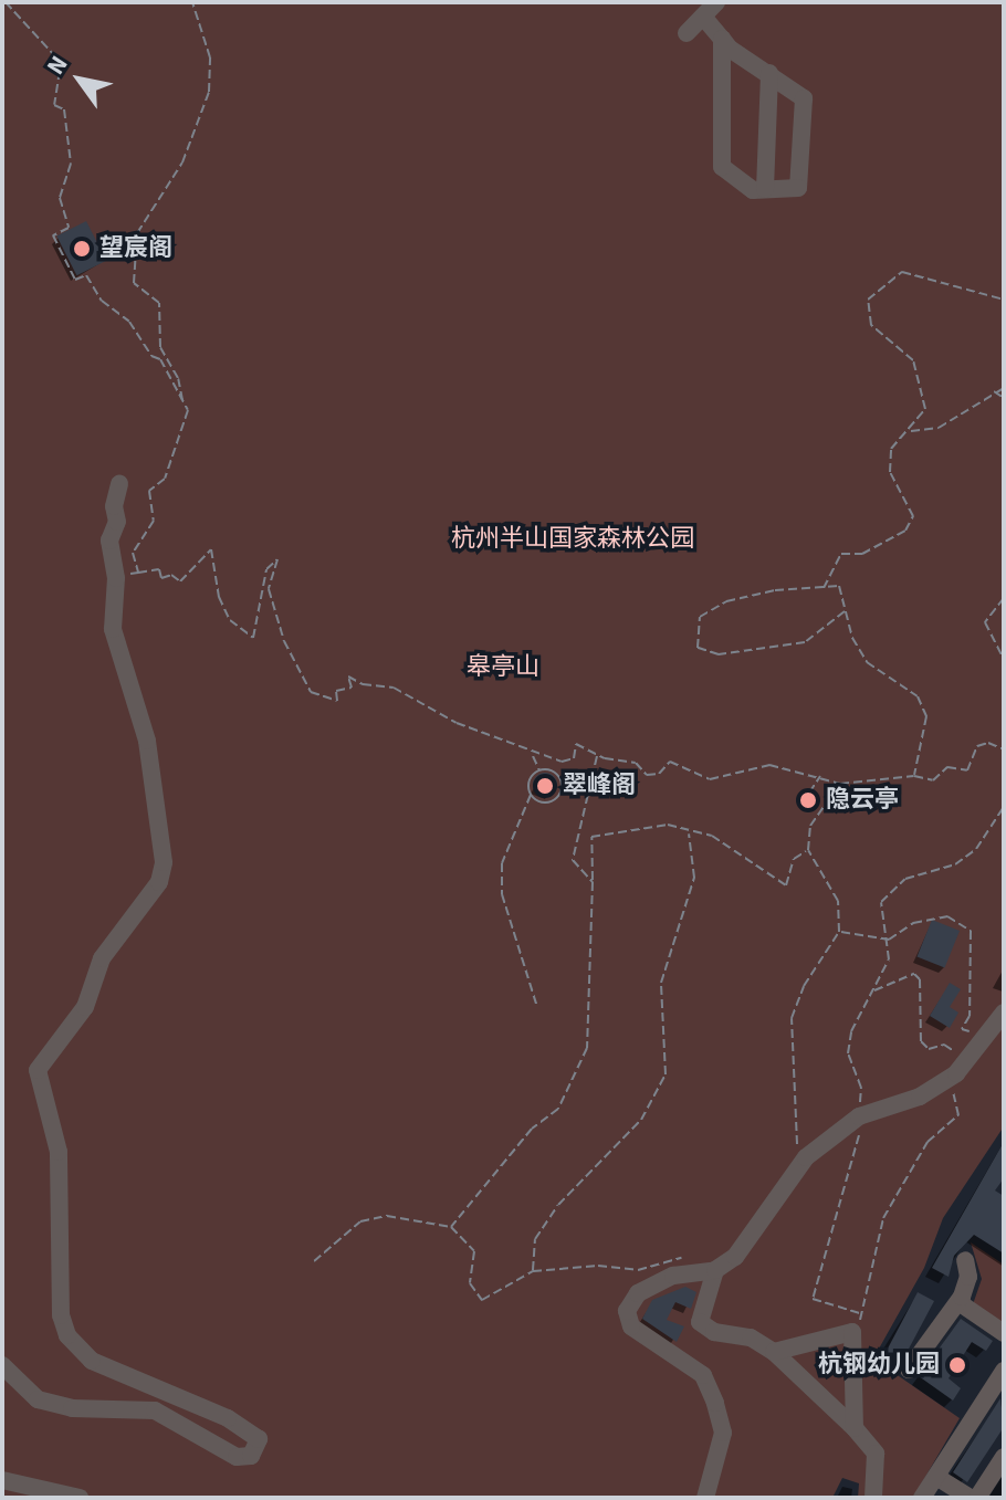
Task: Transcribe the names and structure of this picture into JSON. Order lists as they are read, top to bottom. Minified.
{"parks":["杭州半山国家森林公园","皋亭山"],"places":["望宸阁","翠峰阁","隐云亭","杭钢幼儿园"],"north":"top left"}
